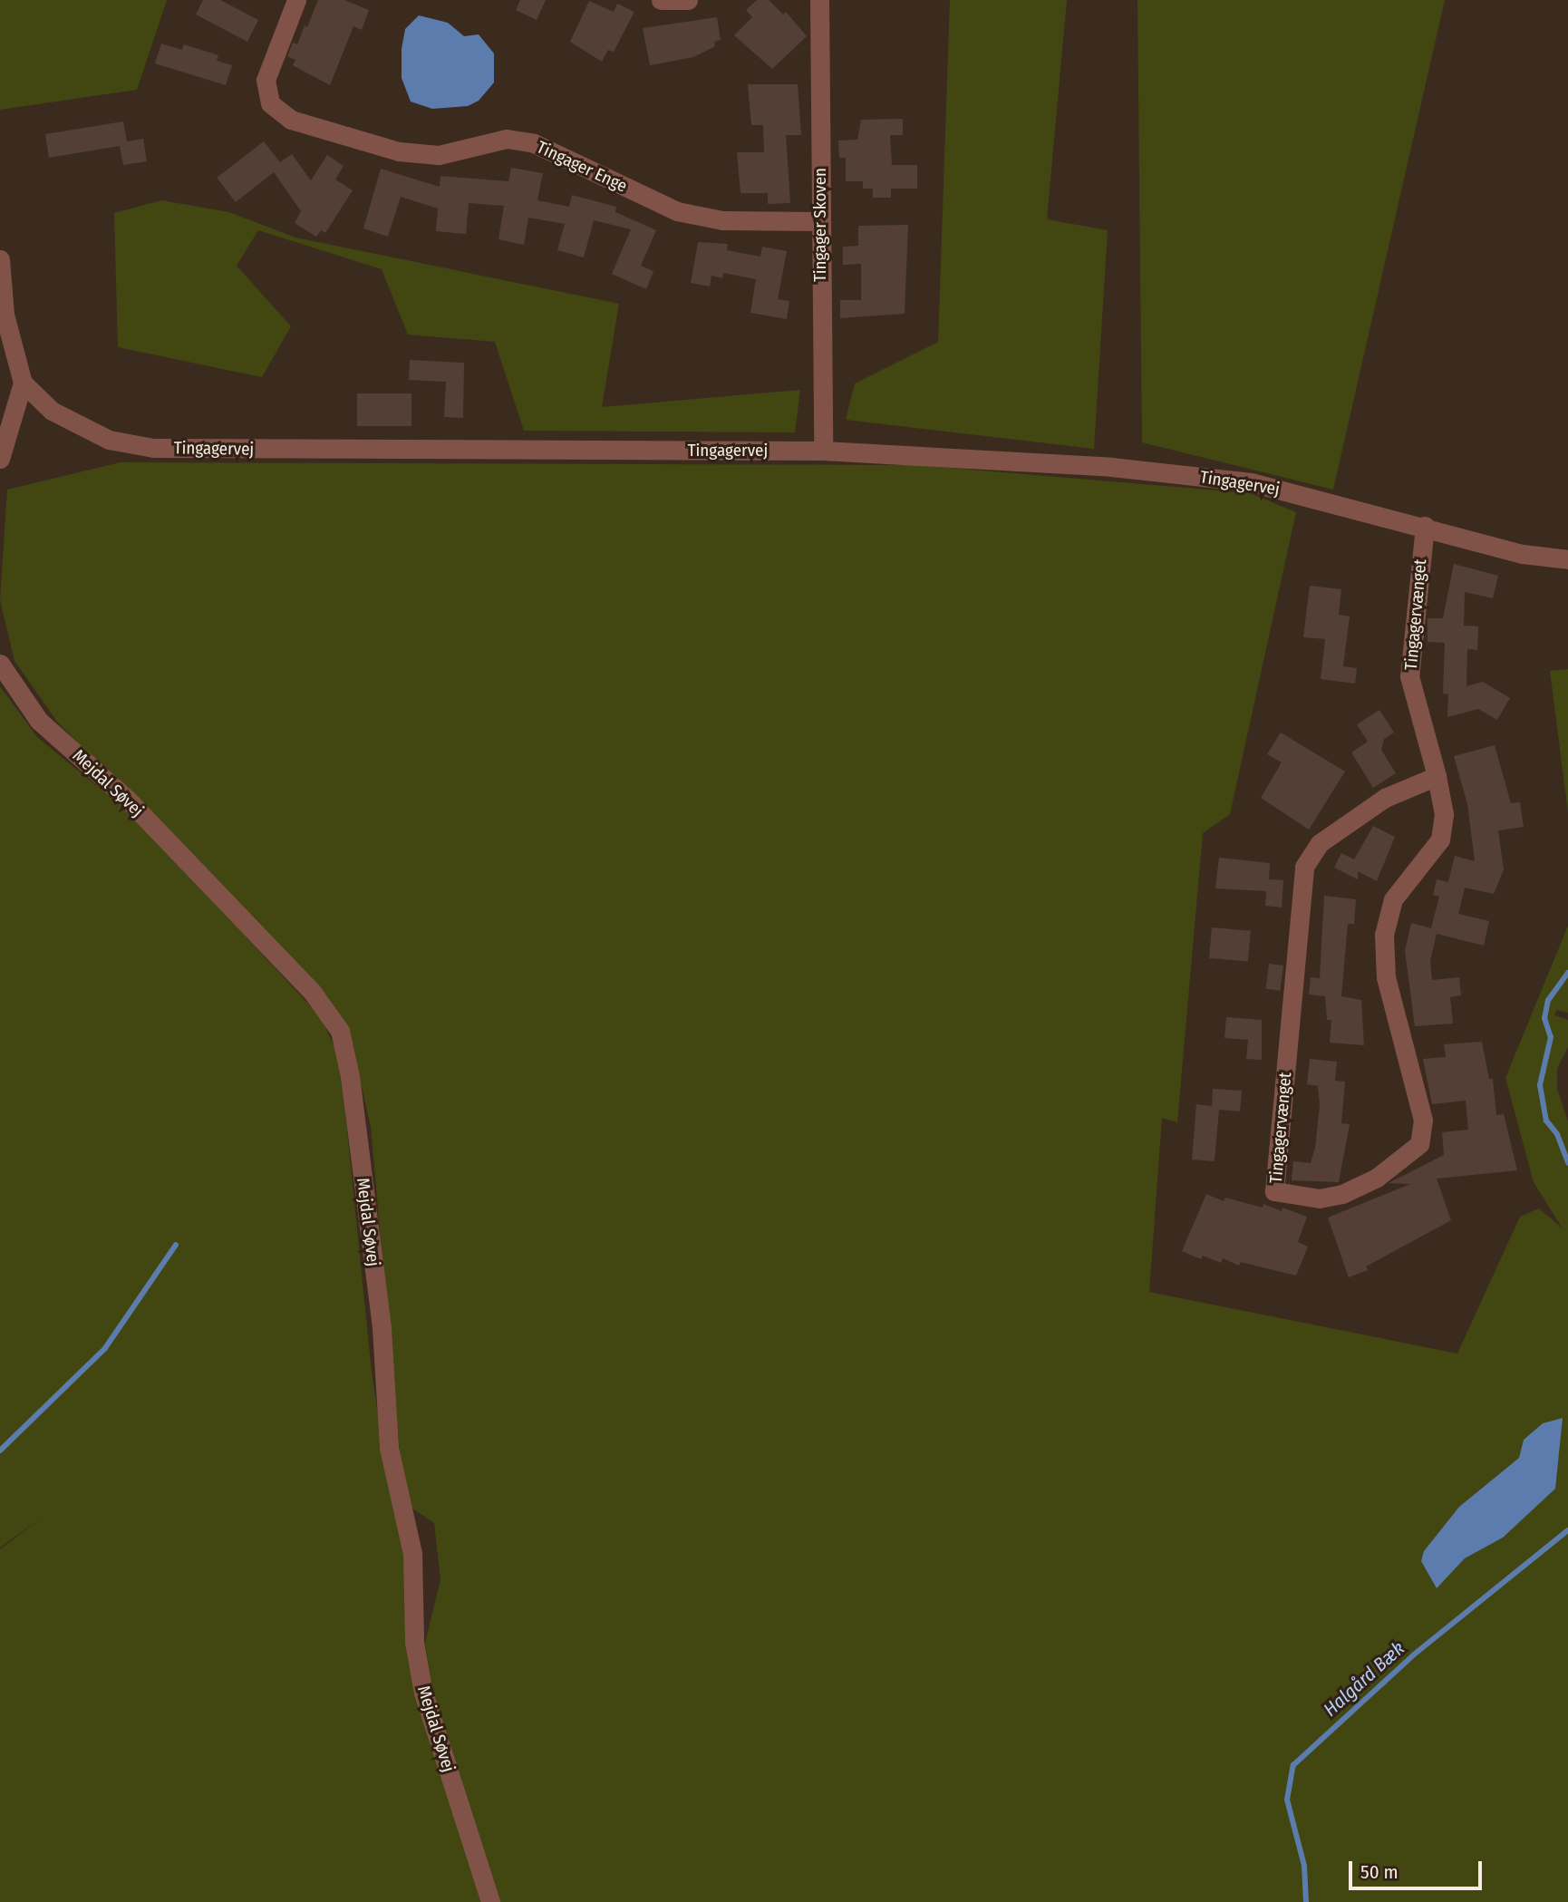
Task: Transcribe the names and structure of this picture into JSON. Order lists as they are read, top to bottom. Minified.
{"streets":{"street":["Tingager Enge","Tingager Skoven","Tingagervej","Tingagervænget","Mejdal Søvej"]},"crossings":[["Tingager Enge","Tingager Skoven"],["Tingager Skoven","Tingagervej"],["Tingagervej","Tingagervænget"]],"water":["Halgård Bæk"],"scale_bar":"50 m"}
